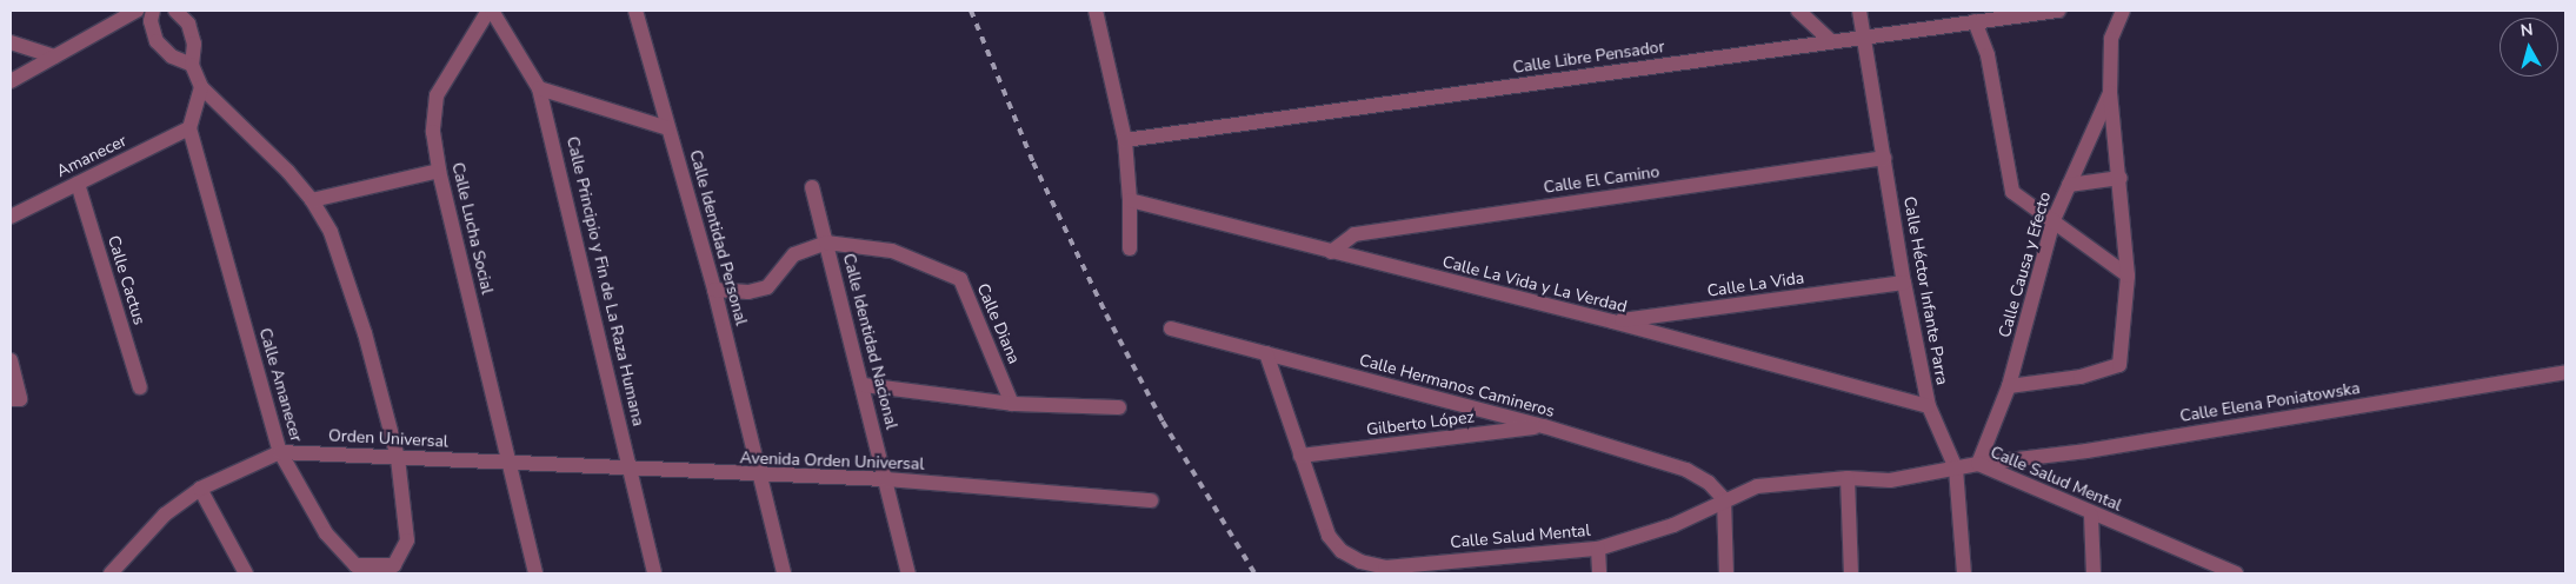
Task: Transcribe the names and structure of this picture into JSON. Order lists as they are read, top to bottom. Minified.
{"streets":{"street":["Calle Libre Pensador","Amanecer","Calle El Camino","Calle Lucha Social","Calle Identidad Personal","Calle Causa y Efecto","Calle Cactus","Calle Principio y Fin de La Raza Humana","Calle La Vida y La Verdad","Calle La Vida","Calle Héctor Infante Parra","Calle Diana","Calle Identidad Nacional","Calle Amanecer","Calle Hermanos Camineros","Calle Elena Poniatowska","Gilberto López","Orden Universal","Avenida Orden Universal","Calle Salud Mental"]},"crossings":[["Calle Libre Pensador","Calle Héctor Infante Parra"],["Amanecer","Calle Cactus"],["Amanecer","Calle Amanecer"],["Calle El Camino","Calle La Vida y La Verdad"],["Calle El Camino","Calle Héctor Infante Parra"],["Calle Lucha Social","Calle Principio y Fin de La Raza Humana"],["Calle Lucha Social","Orden Universal"],["Calle Lucha Social","Avenida Orden Universal"],["Calle Identidad Personal","Calle Diana"],["Calle Identidad Personal","Avenida Orden Universal"],["Calle Causa y Efecto","Calle Elena Poniatowska"],["Calle Causa y Efecto","Calle Salud Mental"],["Calle Principio y Fin de La Raza Humana","Avenida Orden Universal"],["Calle La Vida y La Verdad","Calle La Vida"],["Calle La Vida y La Verdad","Calle Héctor Infante Parra"],["Calle La Vida","Calle Héctor Infante Parra"],["Calle Héctor Infante Parra","Calle Salud Mental"],["Calle Diana","Calle Identidad Nacional"],["Calle Identidad Nacional","Avenida Orden Universal"],["Calle Amanecer","Orden Universal"],["Calle Hermanos Camineros","Gilberto López"],["Calle Hermanos Camineros","Calle Salud Mental"],["Calle Elena Poniatowska","Calle Salud Mental"],["Gilberto López","Calle Salud Mental"],["Orden Universal","Avenida Orden Universal"]],"north":"top"}
